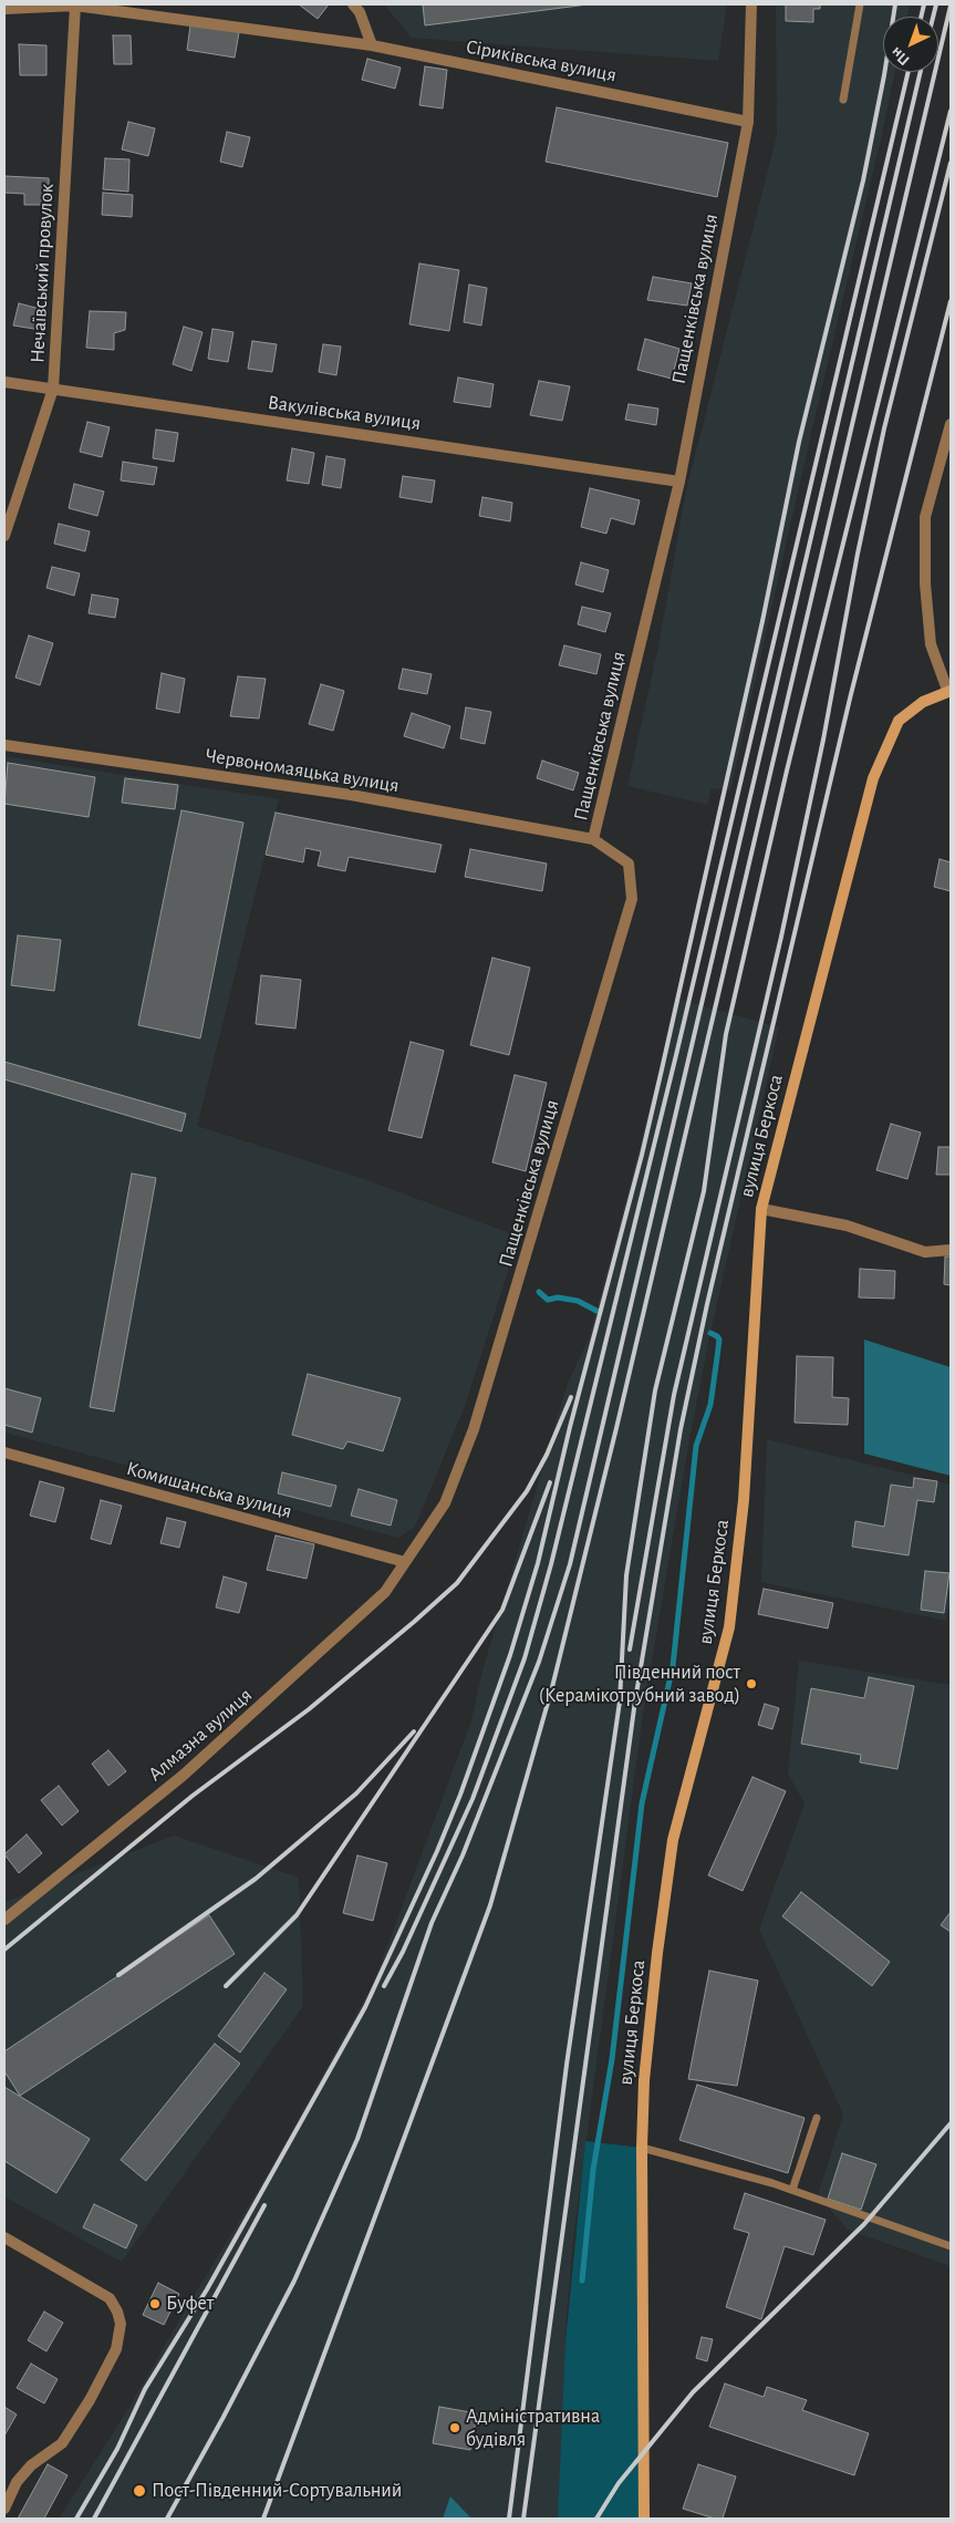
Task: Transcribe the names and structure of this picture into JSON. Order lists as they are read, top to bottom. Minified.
{"streets":{"street":["Сіриківська вулиця","Нечаївський провулок","Пащенківська вулиця","Вакулівська вулиця","Червономаяцька вулиця","вулиця Беркоса","Комишанська вулиця","Алмазна вулиця"]},"crossings":[["Сіриківська вулиця","Нечаївський провулок"],["Сіриківська вулиця","Пащенківська вулиця"],["Нечаївський провулок","Вакулівська вулиця"],["Пащенківська вулиця","Вакулівська вулиця"],["Пащенківська вулиця","Червономаяцька вулиця"],["Пащенківська вулиця","Комишанська вулиця"],["Пащенківська вулиця","Алмазна вулиця"],["Комишанська вулиця","Алмазна вулиця"]],"places":["Південний пост (Керамікотрубний завод)","Буфет","Адміністративна будівля","Пост-Південний-Сортувальний"],"north":"bottom left"}
